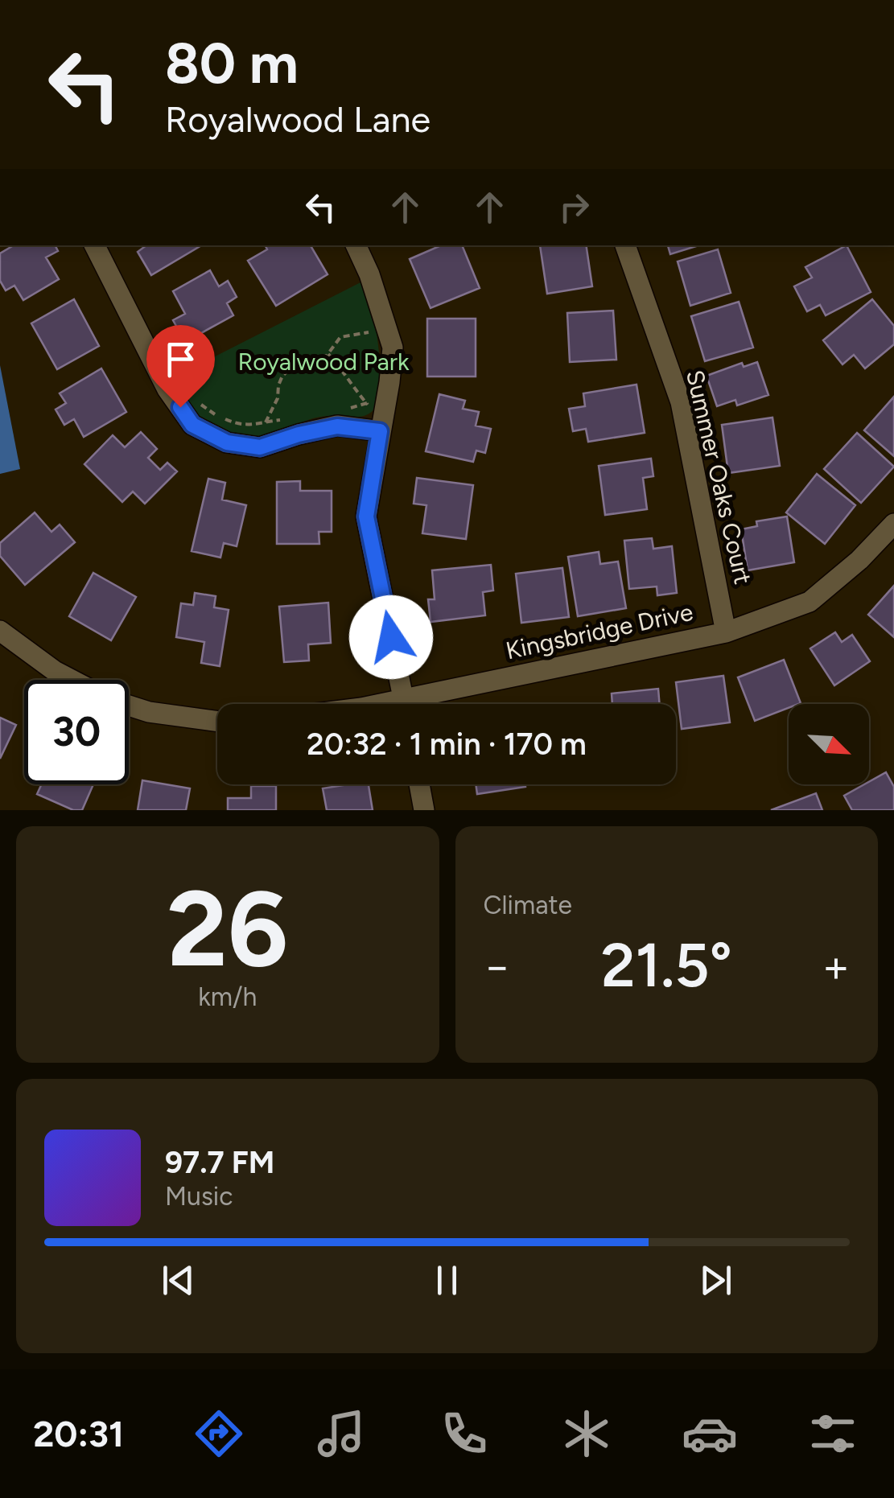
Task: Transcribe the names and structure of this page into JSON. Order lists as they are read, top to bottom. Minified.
{"streets":{"street":["Summer Oaks Court","Kingsbridge Drive"]},"crossings":[["Summer Oaks Court","Kingsbridge Drive"]],"parks":["Royalwood Park"],"north":"bottom right","page":{"turn":["80 m","Royalwood Lane"],"limit":"30","trip":"20:32 · 1 min · 170 m","tile":[["26","km/h"],"Climate"],"heat":["−","21.5°","+"],"song":["97.7 FM","Music"],"tabs":"20:31"}}
